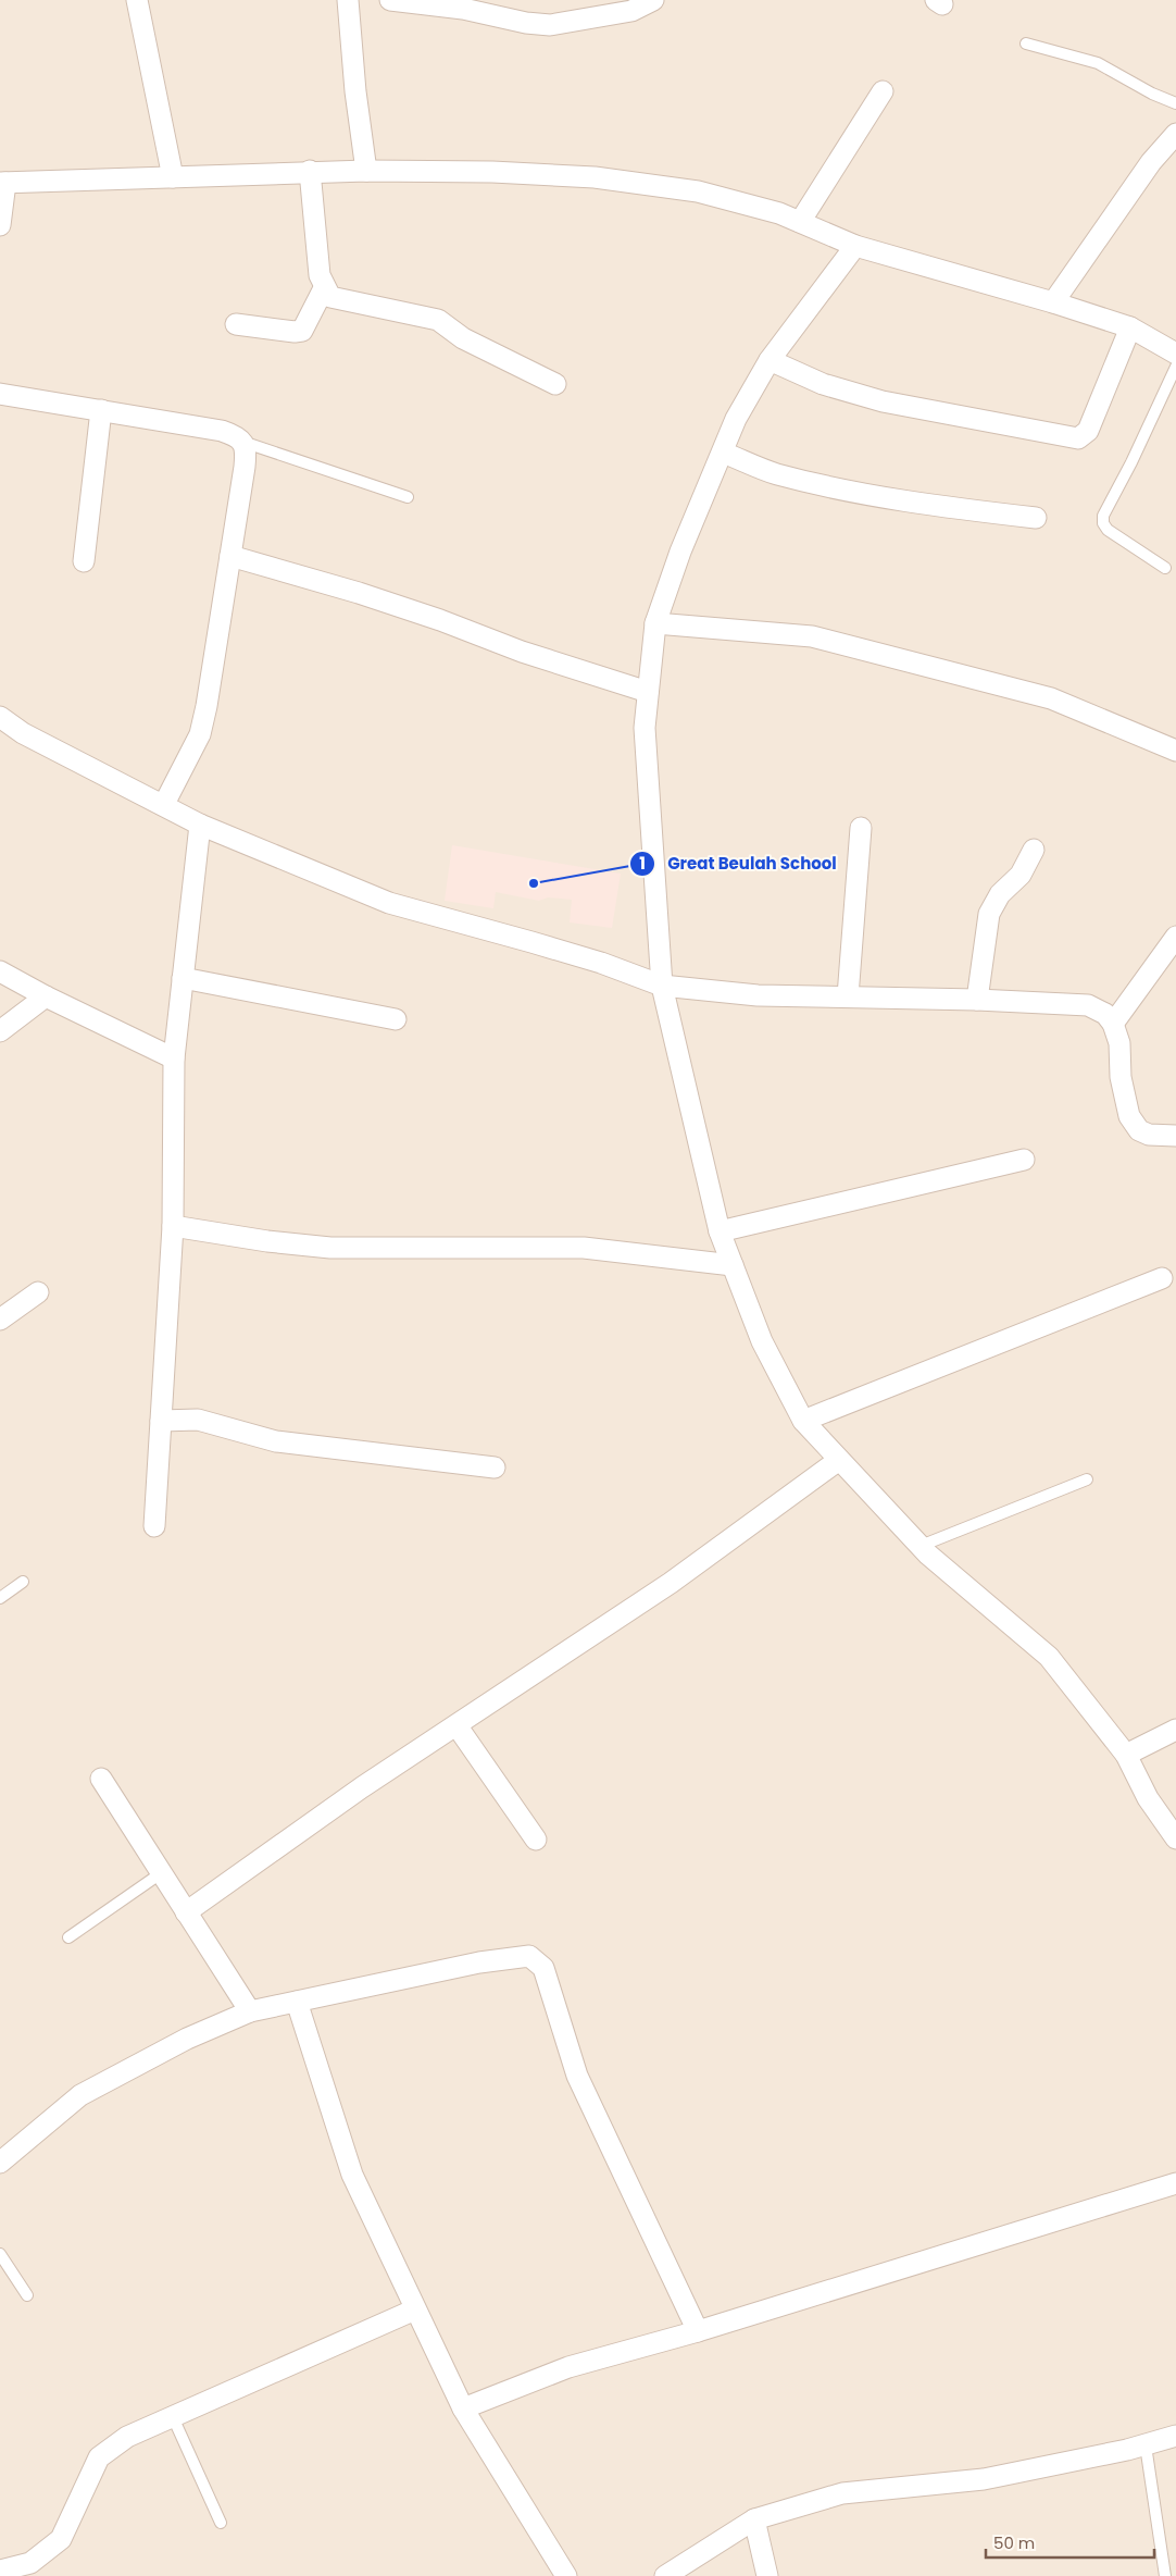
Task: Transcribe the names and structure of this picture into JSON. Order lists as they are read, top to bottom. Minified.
{"places":["Great Beulah School"],"scale_bar":"50 m"}
